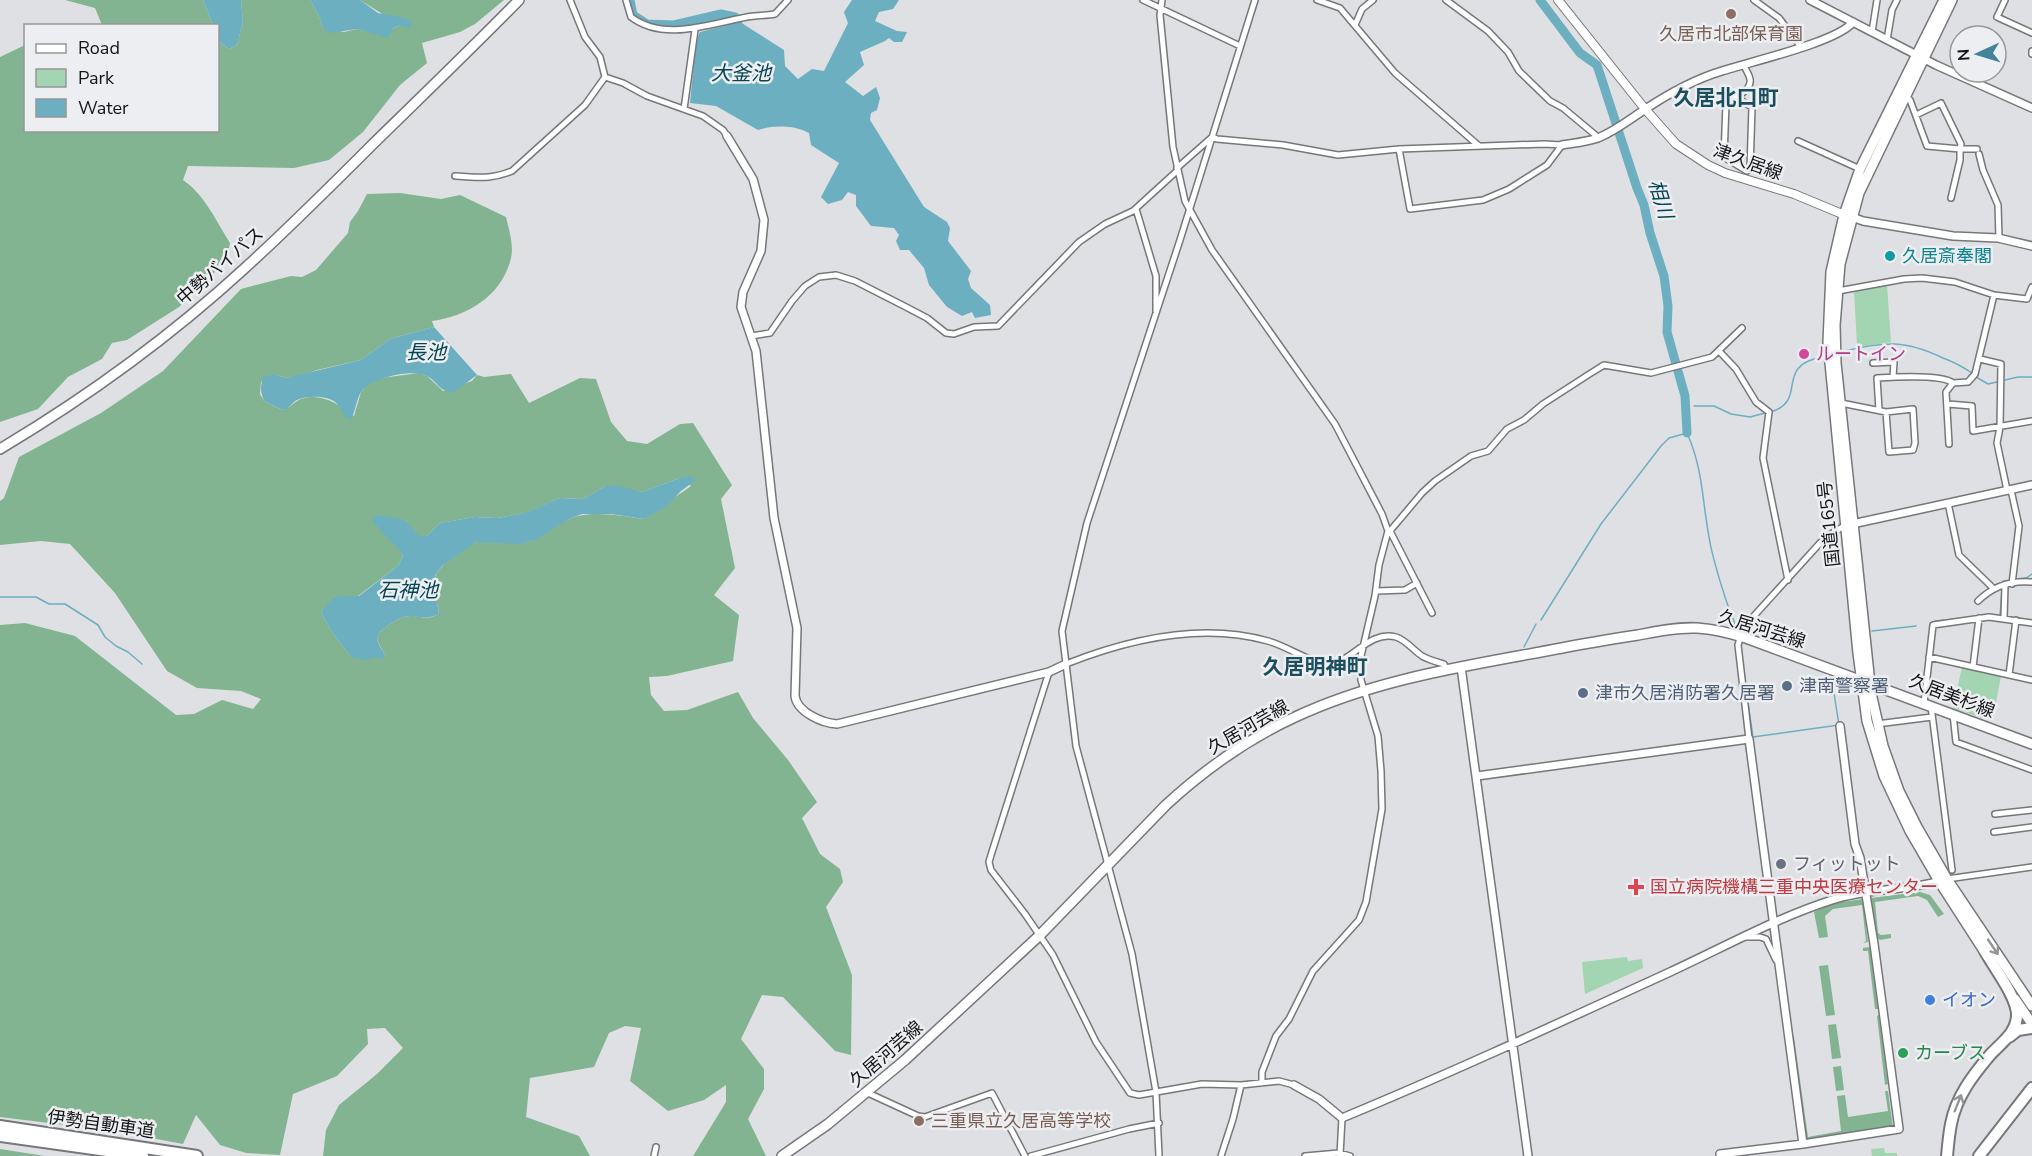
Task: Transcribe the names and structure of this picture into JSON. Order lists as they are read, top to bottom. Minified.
{"streets":{"highway":["伊勢自動車道"],"main road":["津久居線","中勢バイパス","国道165号","久居河芸線","久居美杉線"]},"crossings":[["津久居線","国道165号"],["国道165号","久居河芸線"],["国道165号","久居美杉線"],["久居河芸線","久居美杉線"]],"districts":["久居北口町","久居明神町"],"water":["大釜池","相川","長池","石神池"],"places":{"other":["久居市北部保育園","久居斎奉閣","ルートイン","津南警察署","津市久居消防署久居署","フィットット","イオン","カーブス","三重県立久居高等学校"],"health":["国立病院機構三重中央医療センター"]},"legend":["Road","Park","Water"],"north":"left"}
